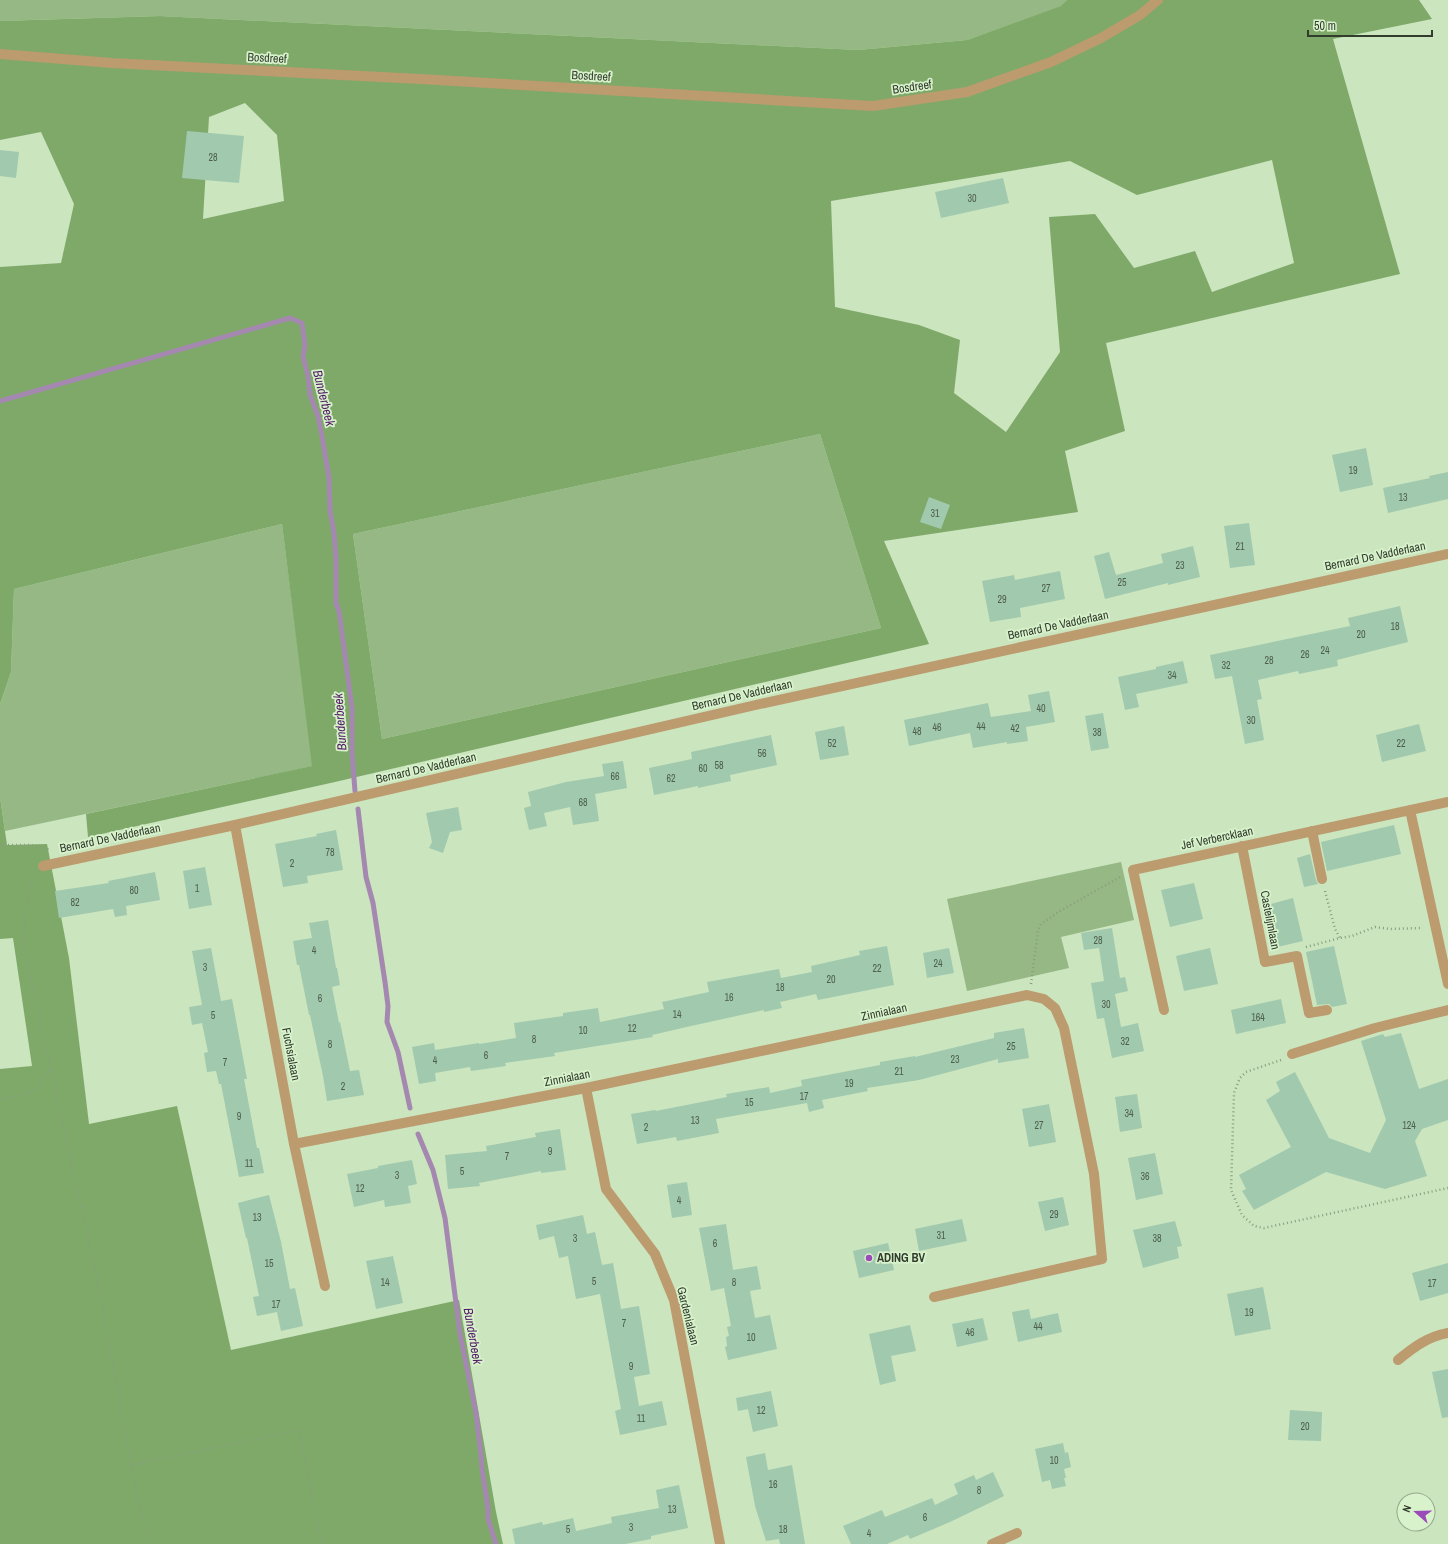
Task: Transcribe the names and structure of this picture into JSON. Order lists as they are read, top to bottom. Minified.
{"streets":{"street":["Bosdreef","Bernard De Vadderlaan","Jef Verbercklaan","Castelijmlaan","Zinnialaan","Fuchsialaan","Gardenialaan"]},"crossings":[["Bernard De Vadderlaan","Fuchsialaan"],["Jef Verbercklaan","Castelijmlaan"],["Zinnialaan","Fuchsialaan"],["Zinnialaan","Gardenialaan"]],"water":["Bunderbeek"],"places":["ADING BV"],"house_numbers":["28","30","19","13","31","21","23","25","27","29","18","20","24","26","28","32","34","40","30","44","46","42","48","38","52","22","56","58","60","66","62","68","78","2","1","80","82","28","4","24","3","22","20","18","16","6","30","14","5","164","12","10","8","32","8","25","6","23","4","7","21","19","2","17","15","34","9","13","27","124","2","9","7","11","5","3","36","12","4","29","13","31","3","38","6","15","5","14","8","17","17","19","7","44","46","10","9","12","11","20","10","16","8","13","6","3","5","18","4"],"scale_bar":"50 m","north":"left"}
